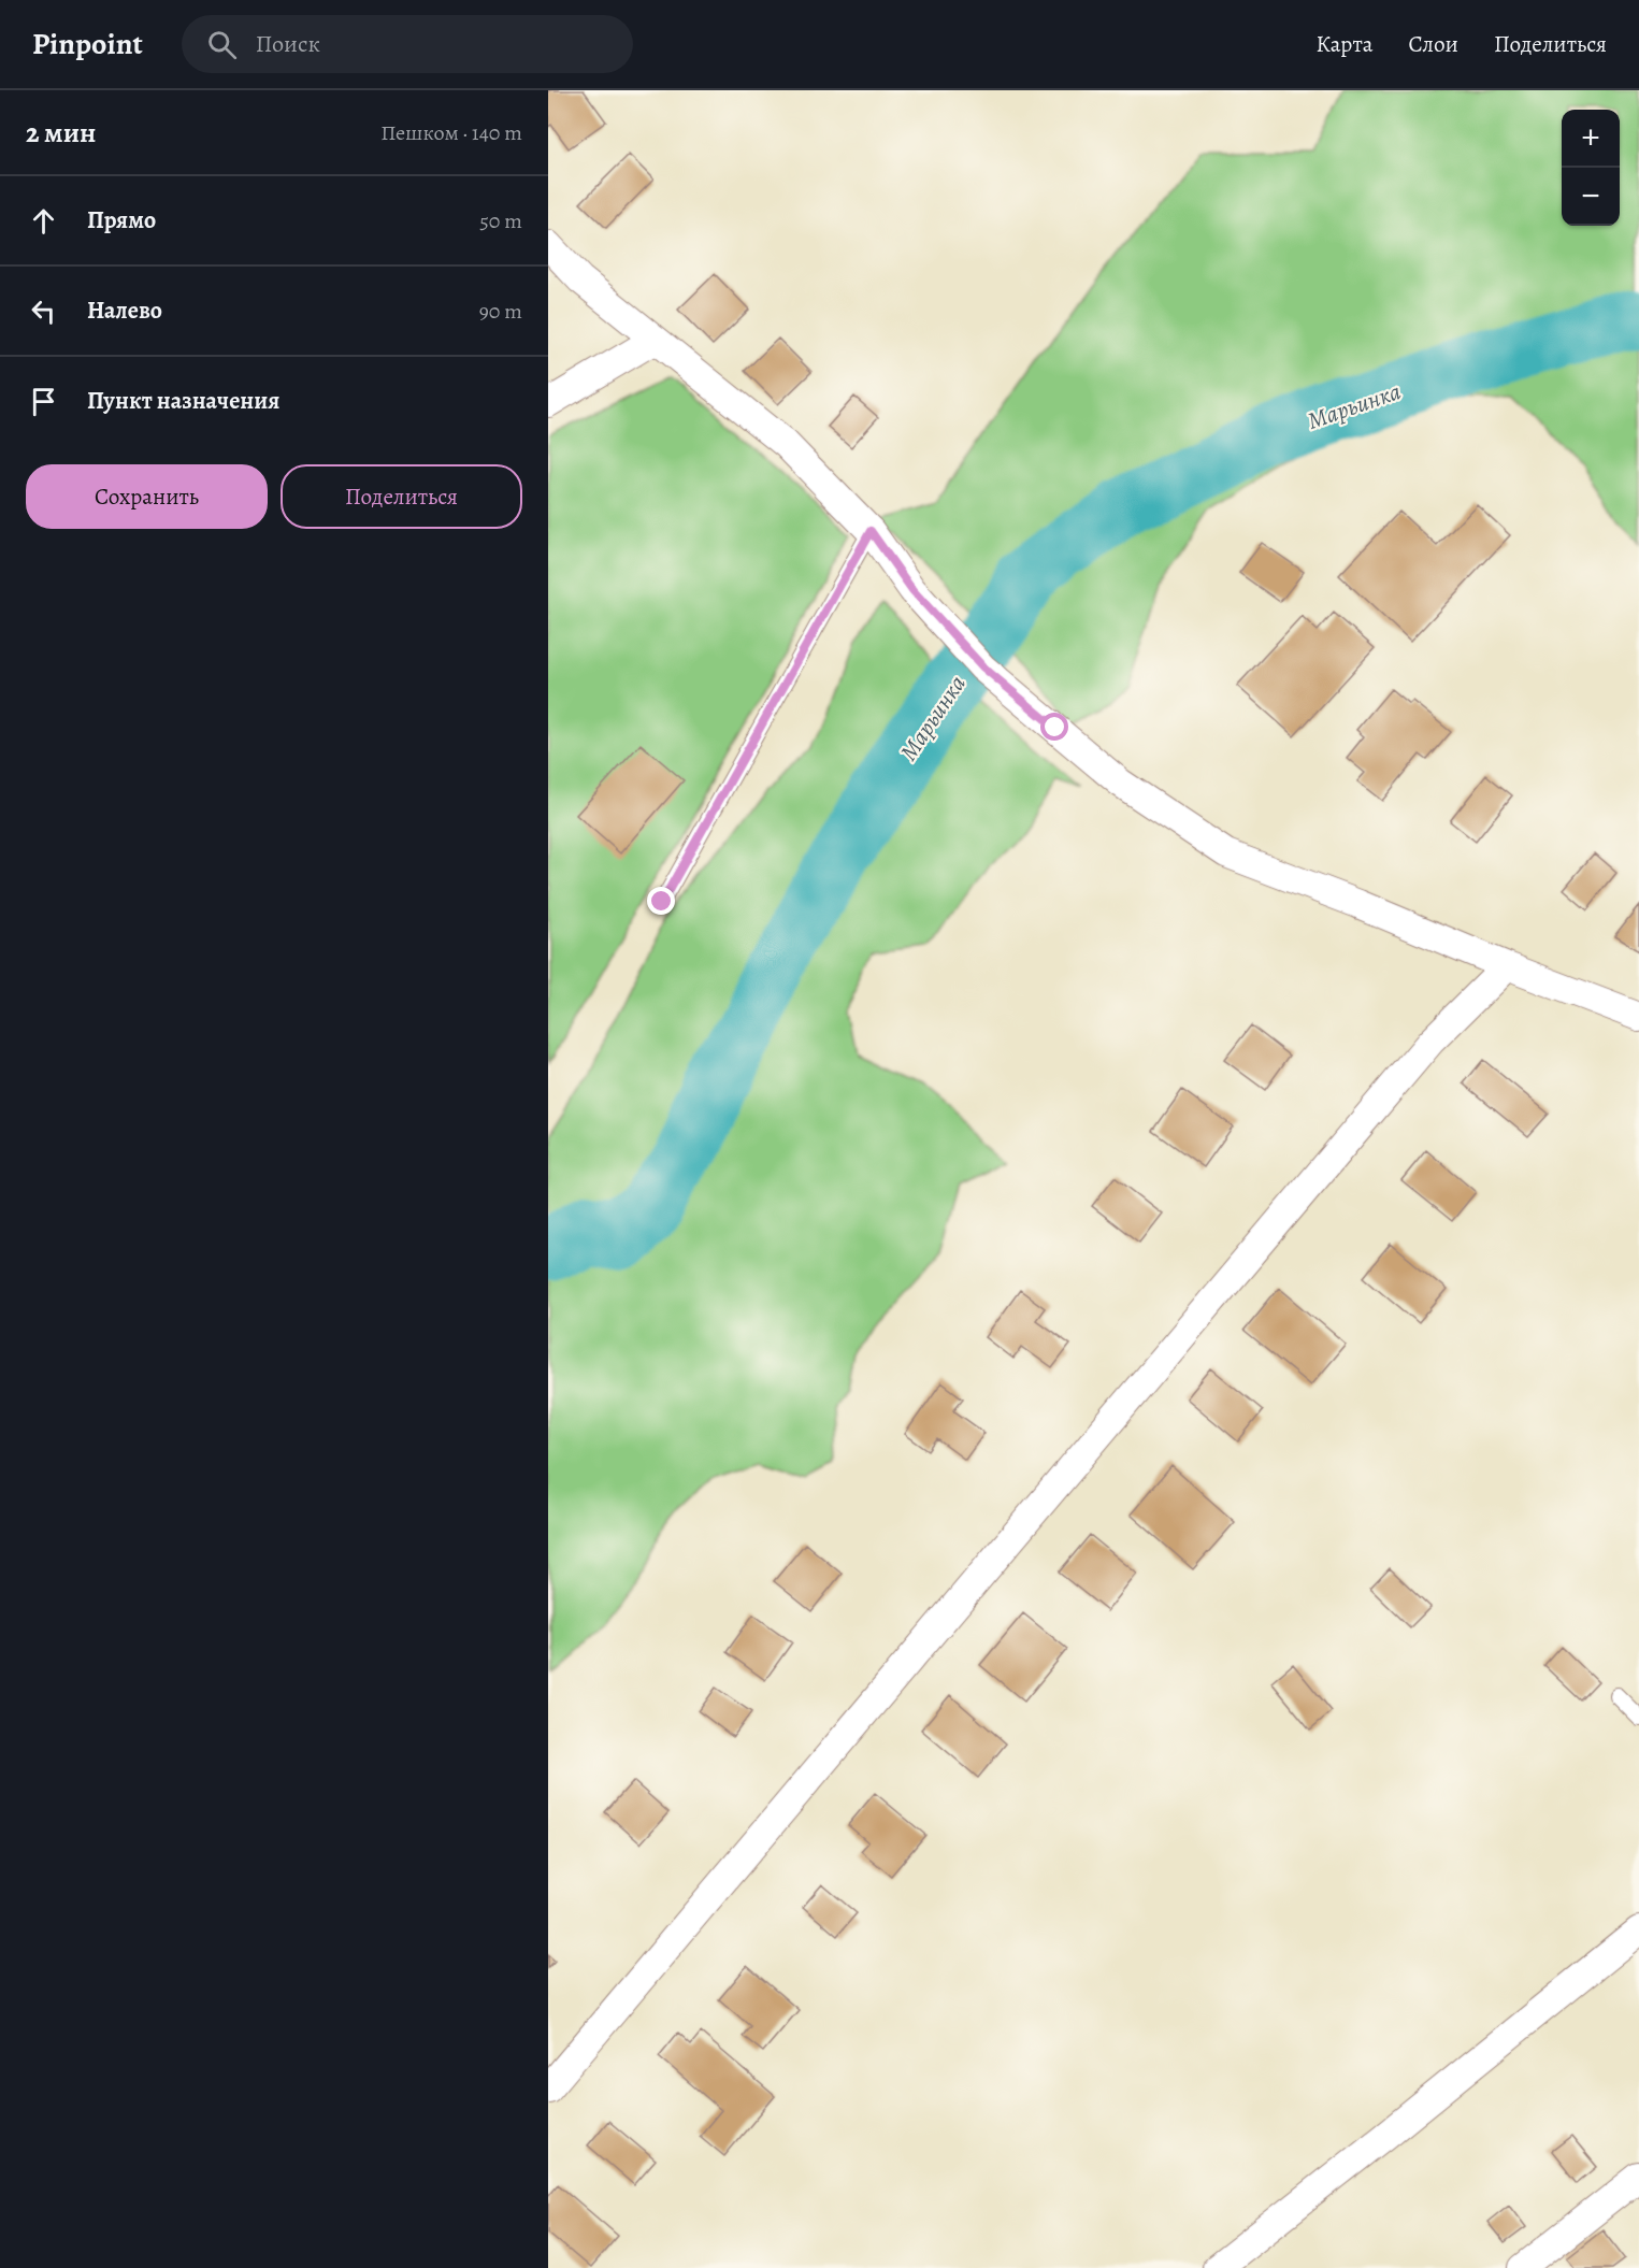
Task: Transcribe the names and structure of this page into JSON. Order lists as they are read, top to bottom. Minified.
{"water":["Марьинка"],"page":{"header":"Pinpoint","search":"Поиск","nav":["Карта","Слои","Поделиться"],"heading":["2 мин","Пешком · 140 m"],"map_buttons":["+","−"],"list":[["Прямо","50 m"],["Налево","90 m"],"Пункт назначения"],"buttons":["Сохранить","Поделиться"]}}
